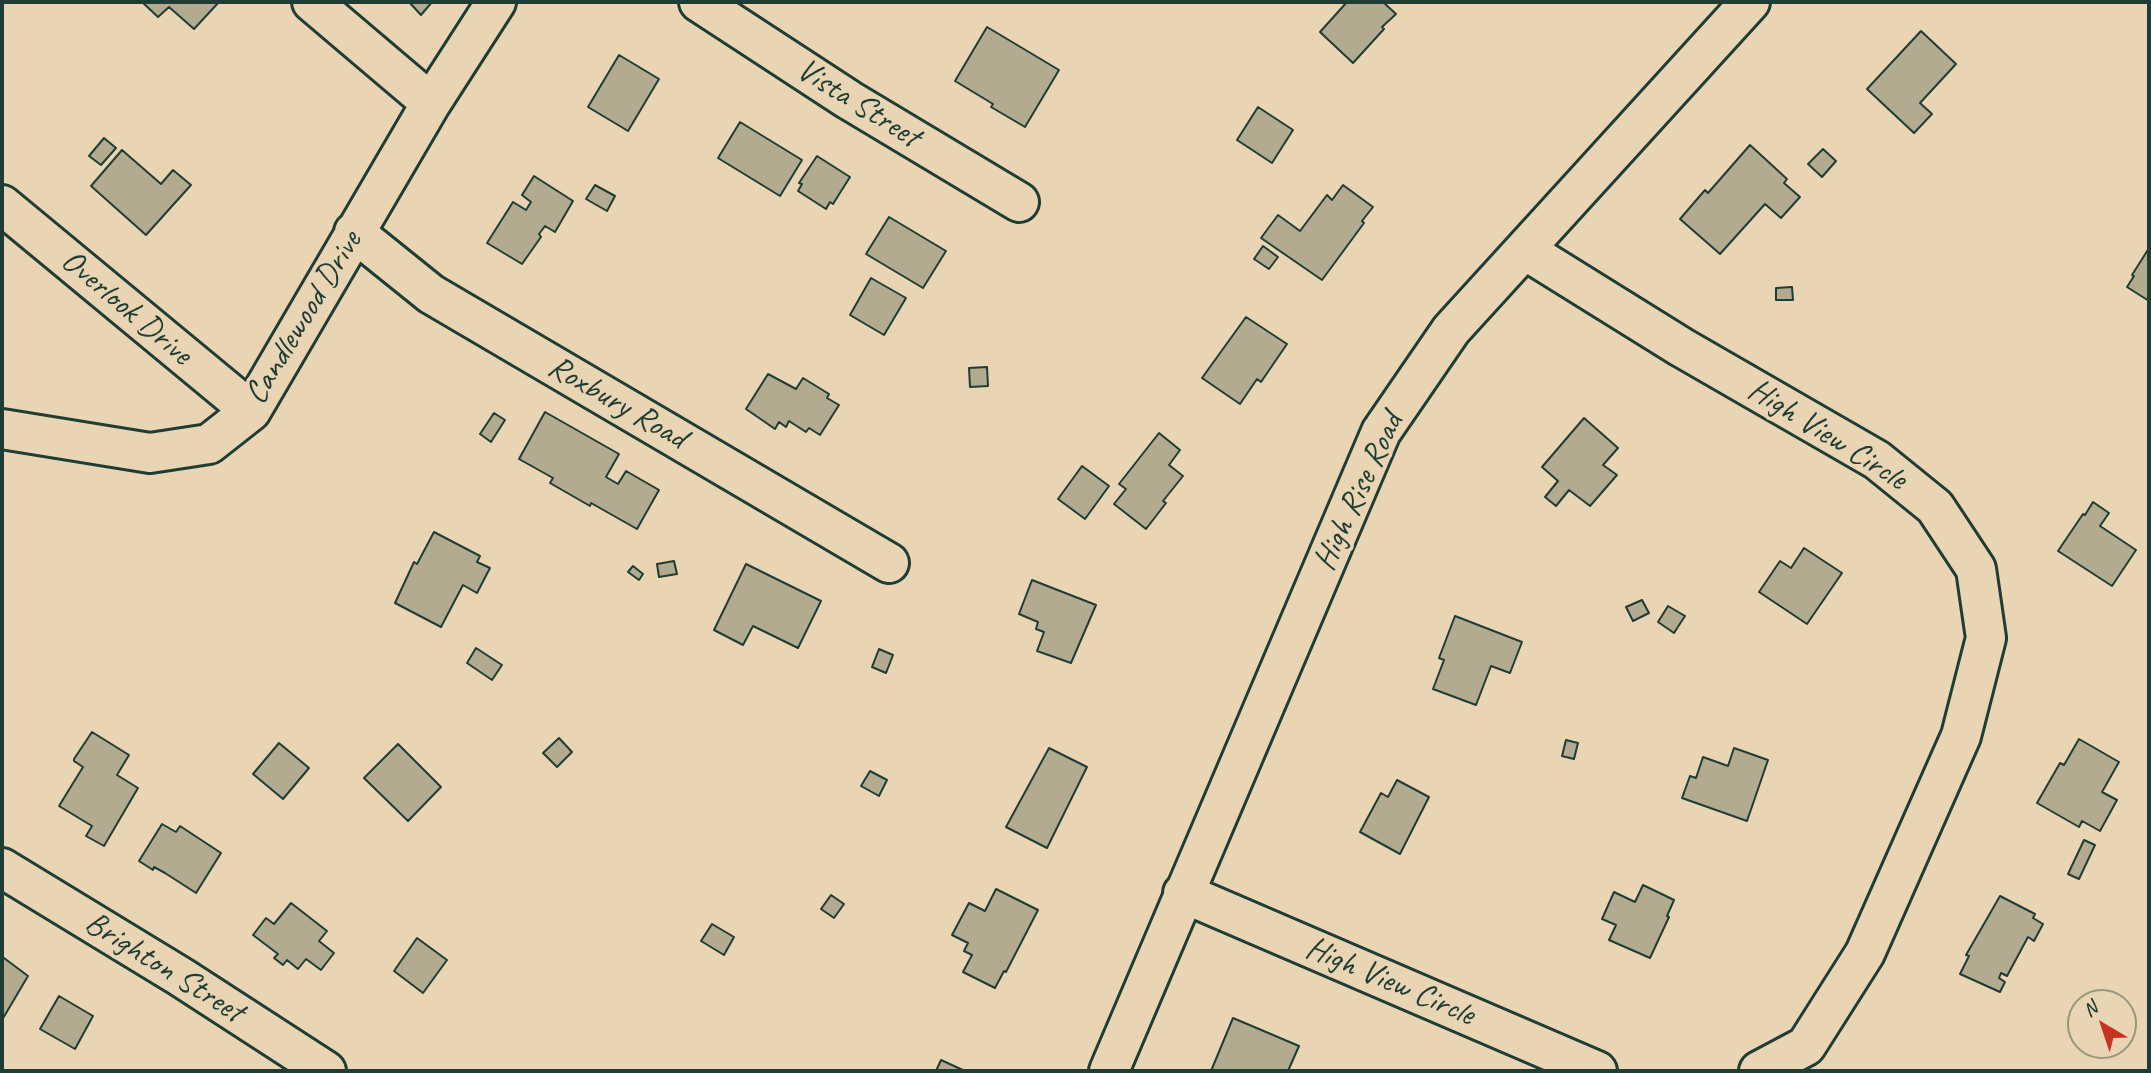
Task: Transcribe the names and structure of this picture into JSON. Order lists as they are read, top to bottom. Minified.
{"streets":{"street":["Vista Street","Overlook Drive","Candlewood Drive","Roxbury Road","High View Circle","High Rise Road","Brighton Street"]},"crossings":[["Overlook Drive","Candlewood Drive"],["Candlewood Drive","Roxbury Road"],["High View Circle","High Rise Road"]],"north":"top left"}
